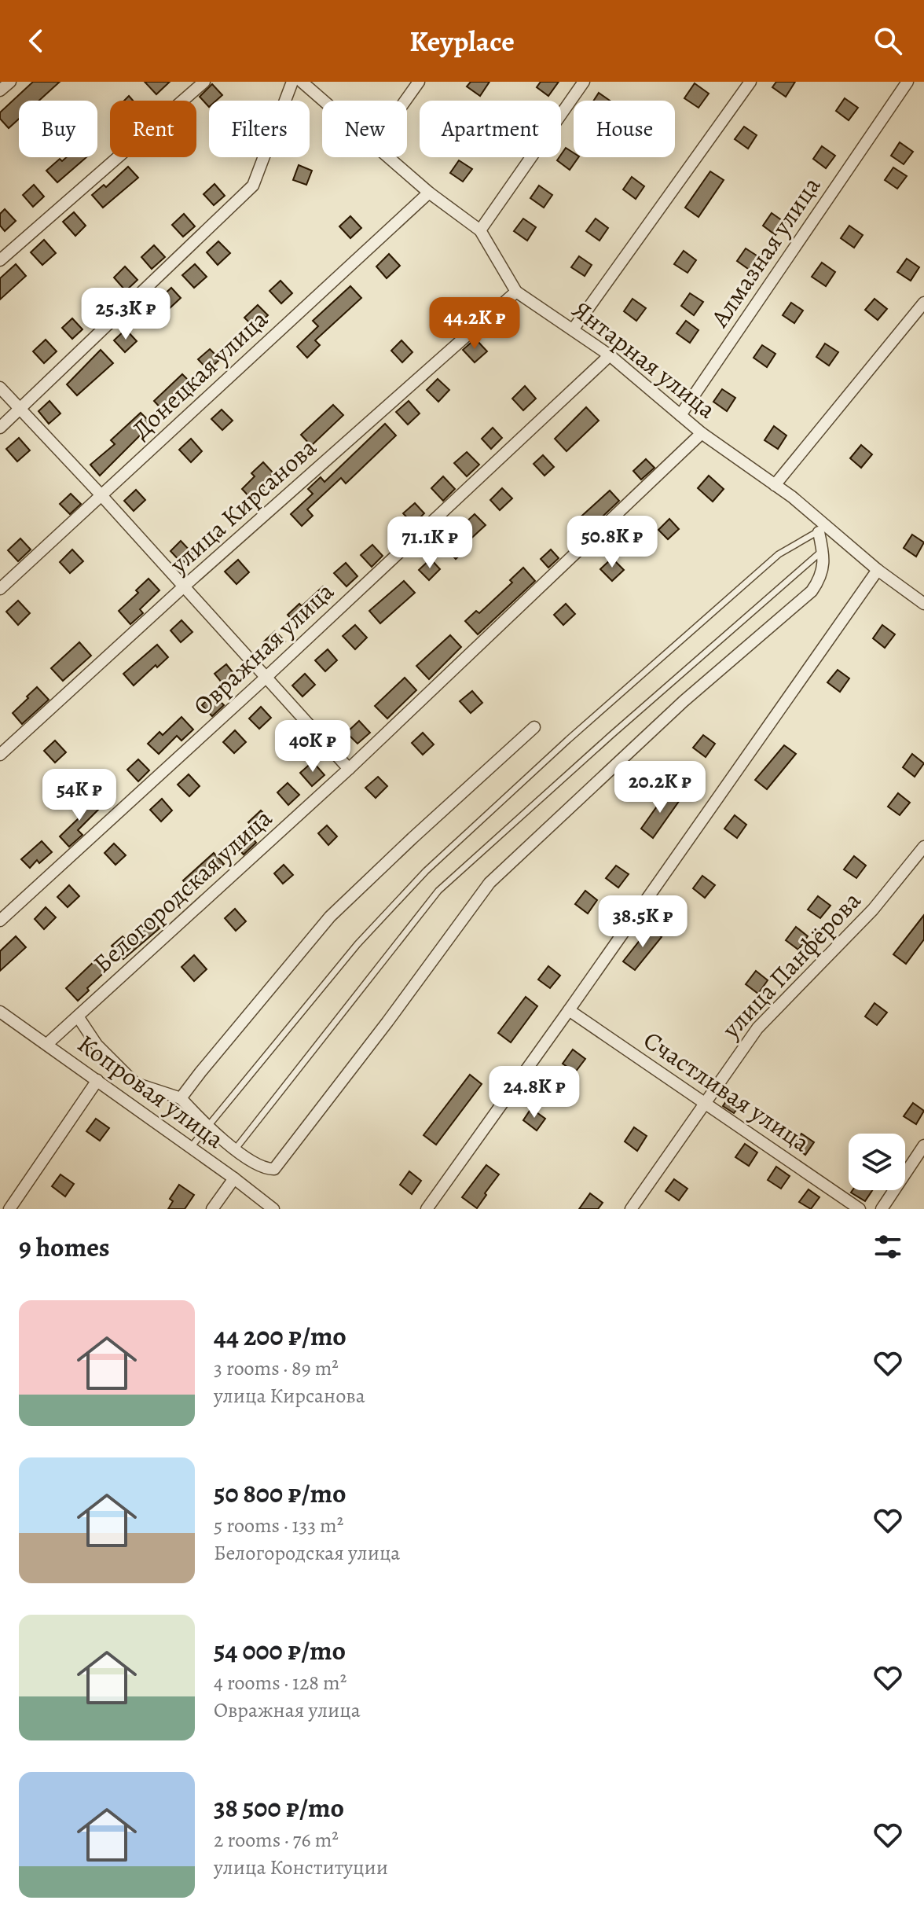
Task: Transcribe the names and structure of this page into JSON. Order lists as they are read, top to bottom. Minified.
{"streets":{"street":["Алмазная улица","Янтарная улица","Донецкая улица","улица Кирсанова","Овражная улица","Белогородская улица","улица Панфёрова","Копровая улица","Счастливая улица"]},"crossings":[["Алмазная улица","Янтарная улица"],["Янтарная улица","Донецкая улица"],["Янтарная улица","улица Кирсанова"],["Янтарная улица","Овражная улица"],["Янтарная улица","Белогородская улица"],["Белогородская улица","Копровая улица"],["улица Панфёрова","Счастливая улица"]],"page":{"header":"Keyplace","chip":["Buy","Rent","Filters","New","Apartment","House"],"price":["25.3K ₽","44.2K ₽","50.8K ₽","71.1K ₽","40K ₽","20.2K ₽","54K ₽","38.5K ₽","24.8K ₽"],"heading":"9 homes","list":[{"name":"44 200 ₽/mo","note":"3 rooms · 89 m² · улица Кирсанова"},{"name":"50 800 ₽/mo","note":"5 rooms · 133 m² · Белогородская улица"},{"name":"54 000 ₽/mo","note":"4 rooms · 128 m² · Овражная улица"},{"name":"38 500 ₽/mo","note":"2 rooms · 76 m² · улица Конституции"}]}}
